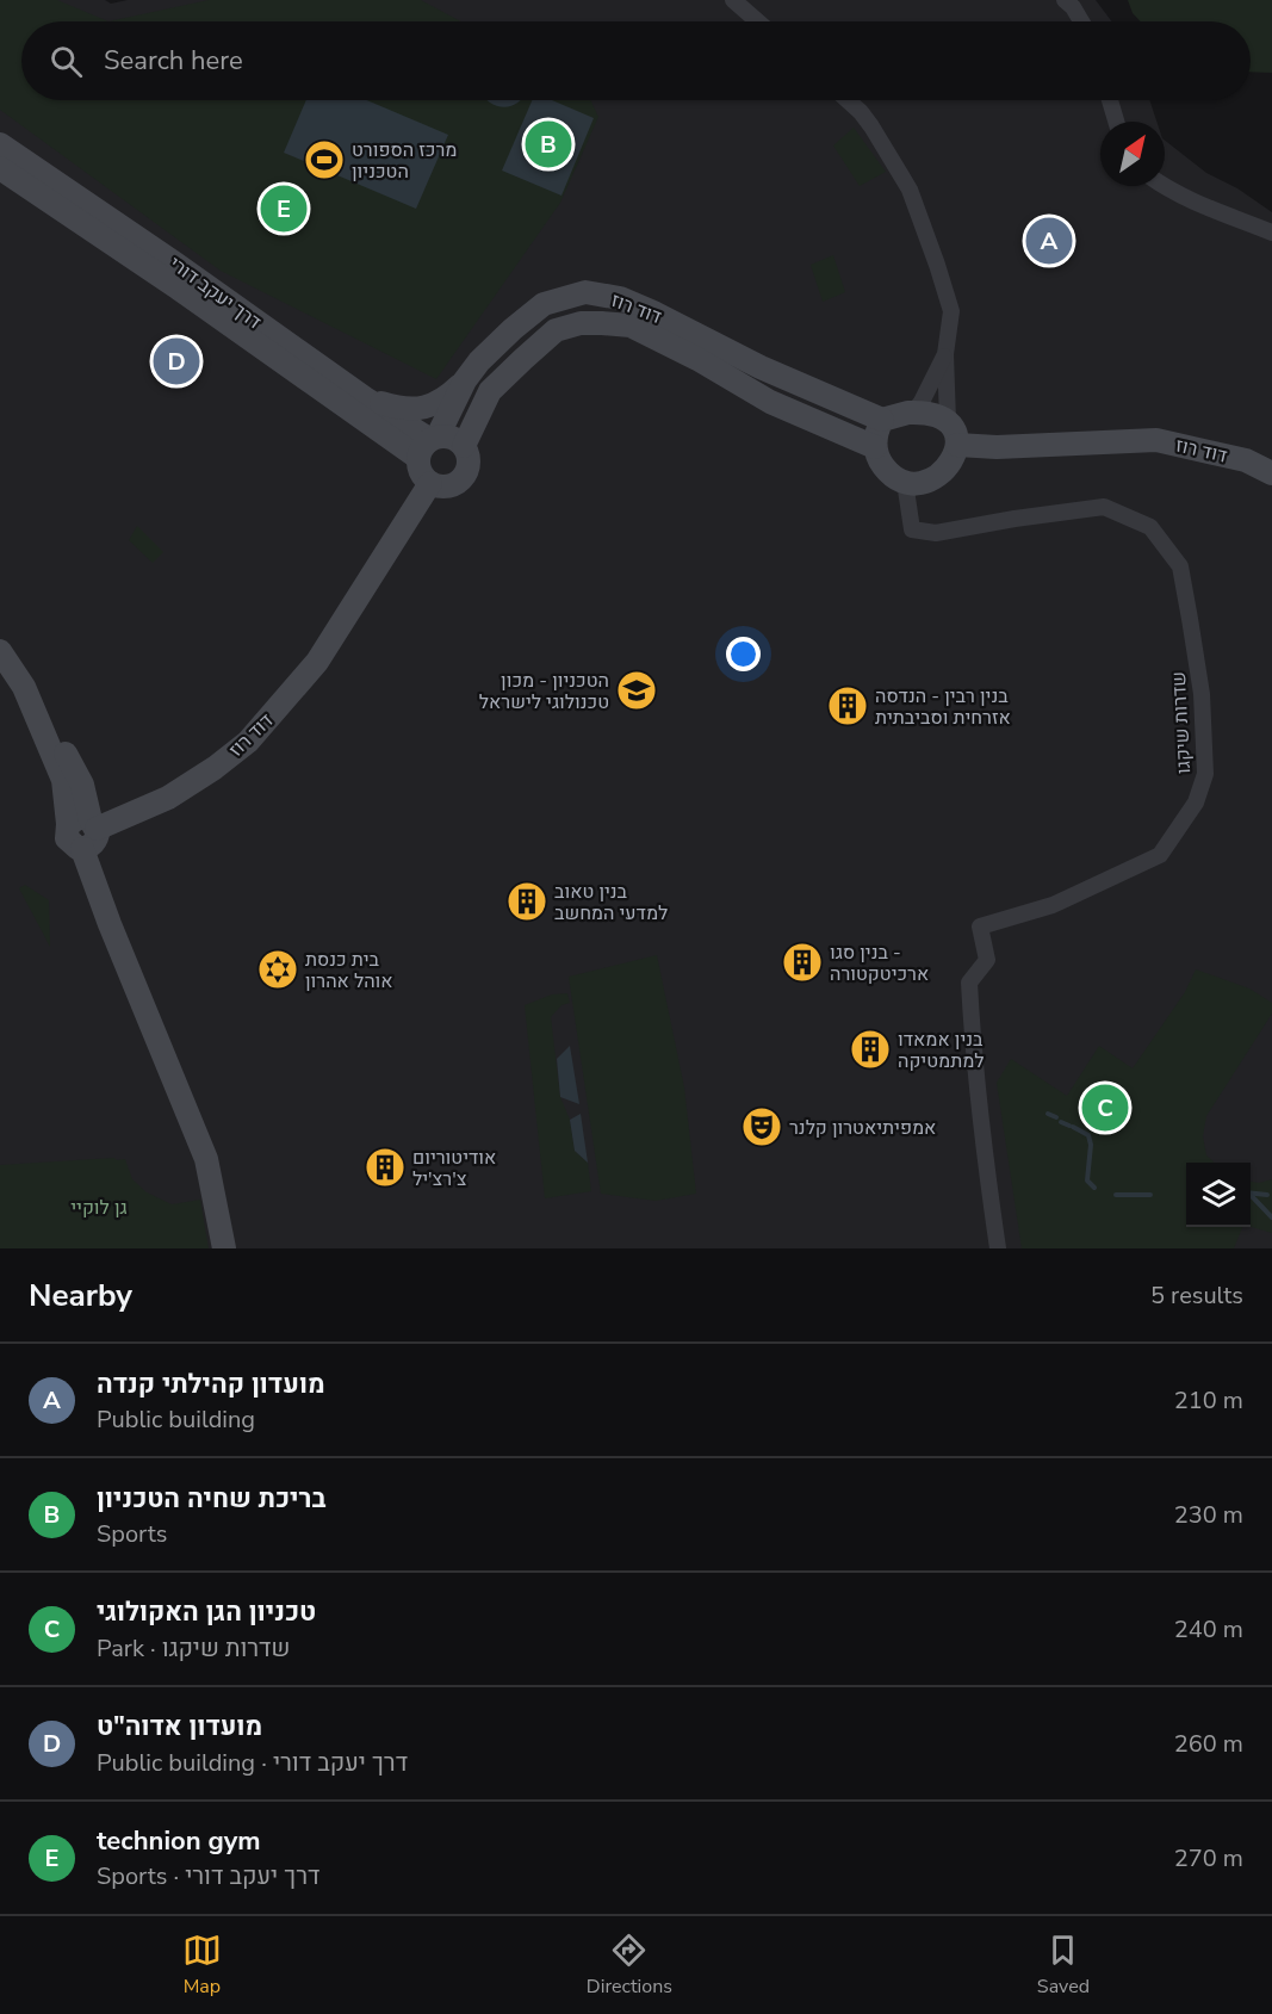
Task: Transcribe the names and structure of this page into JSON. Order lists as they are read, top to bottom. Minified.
{"streets":{"street":["דרך יעקב דורי","דוד רוז","שדרות שיקגו"]},"crossings":[["דרך יעקב דורי","דוד רוז"],["דוד רוז","שדרות שיקגו"]],"parks":["גן לוקיי"],"places":{"sports":["מרכז הספורט הטכניון"],"school or university":["הטכניון - מכון טכנולוגי לישראל"],"building":["בנין רבין - הנדסה אזרחית וסביבתית","בנין טאוב למדעי המחשב","בנין סגו - ארכיטקטורה","בנין אמאדו למתמטיקה","אודיטוריום צ'רצ'יל"],"synagogue":["בית כנסת אוהל אהרון"],"theatre":["אמפיתיאטרון קלנר"]},"north":"top right","page":{"search":"Search here","pins":["B","E","A","D","C"],"heading":["Nearby","5 results"],"list":[{"mark":"A","name":"מועדון קהילתי קנדה","note":"Public building","value":"210 m"},{"mark":"B","name":"בריכת שחיה הטכניון","note":"Sports","value":"230 m"},{"mark":"C","name":"טכניון הגן האקולוגי","note":"Park · שדרות שיקגו","value":"240 m"},{"mark":"D","name":"מועדון אדוה\"ט","note":"Public building · דרך יעקב דורי","value":"260 m"},{"mark":"E","name":"technion gym","note":"Sports · דרך יעקב דורי","value":"270 m"}],"nav":["Map","Directions","Saved"]}}
